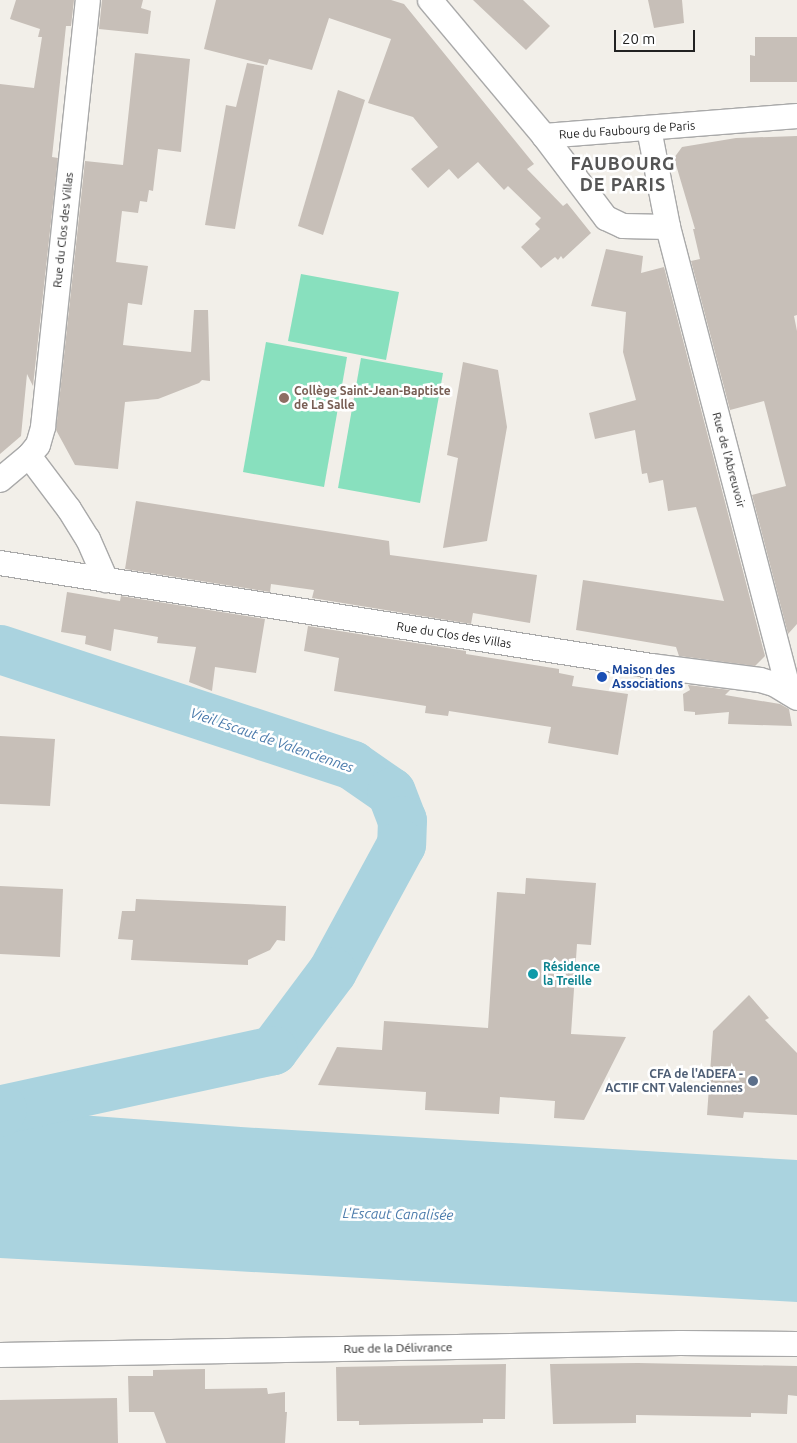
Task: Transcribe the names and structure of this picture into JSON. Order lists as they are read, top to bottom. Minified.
{"streets":{"street":["Rue du Faubourg de Paris","Rue du Clos des Villas","Rue de l'Abreuvoir","Rue de la Délivrance"]},"crossings":[["Rue du Faubourg de Paris","Rue de l'Abreuvoir"],["Rue du Clos des Villas","Rue de l'Abreuvoir"]],"districts":["FAUBOURG DE PARIS"],"water":["Vieil Escaut de Valenciennes","L'Escaut Canalisée"],"places":["Collège Saint-Jean-Baptiste de La Salle","Maison des Associations","Résidence la Treille","CFA de l'ADEFA - ACTIF CNT Valenciennes"],"scale_bar":"20 m"}
